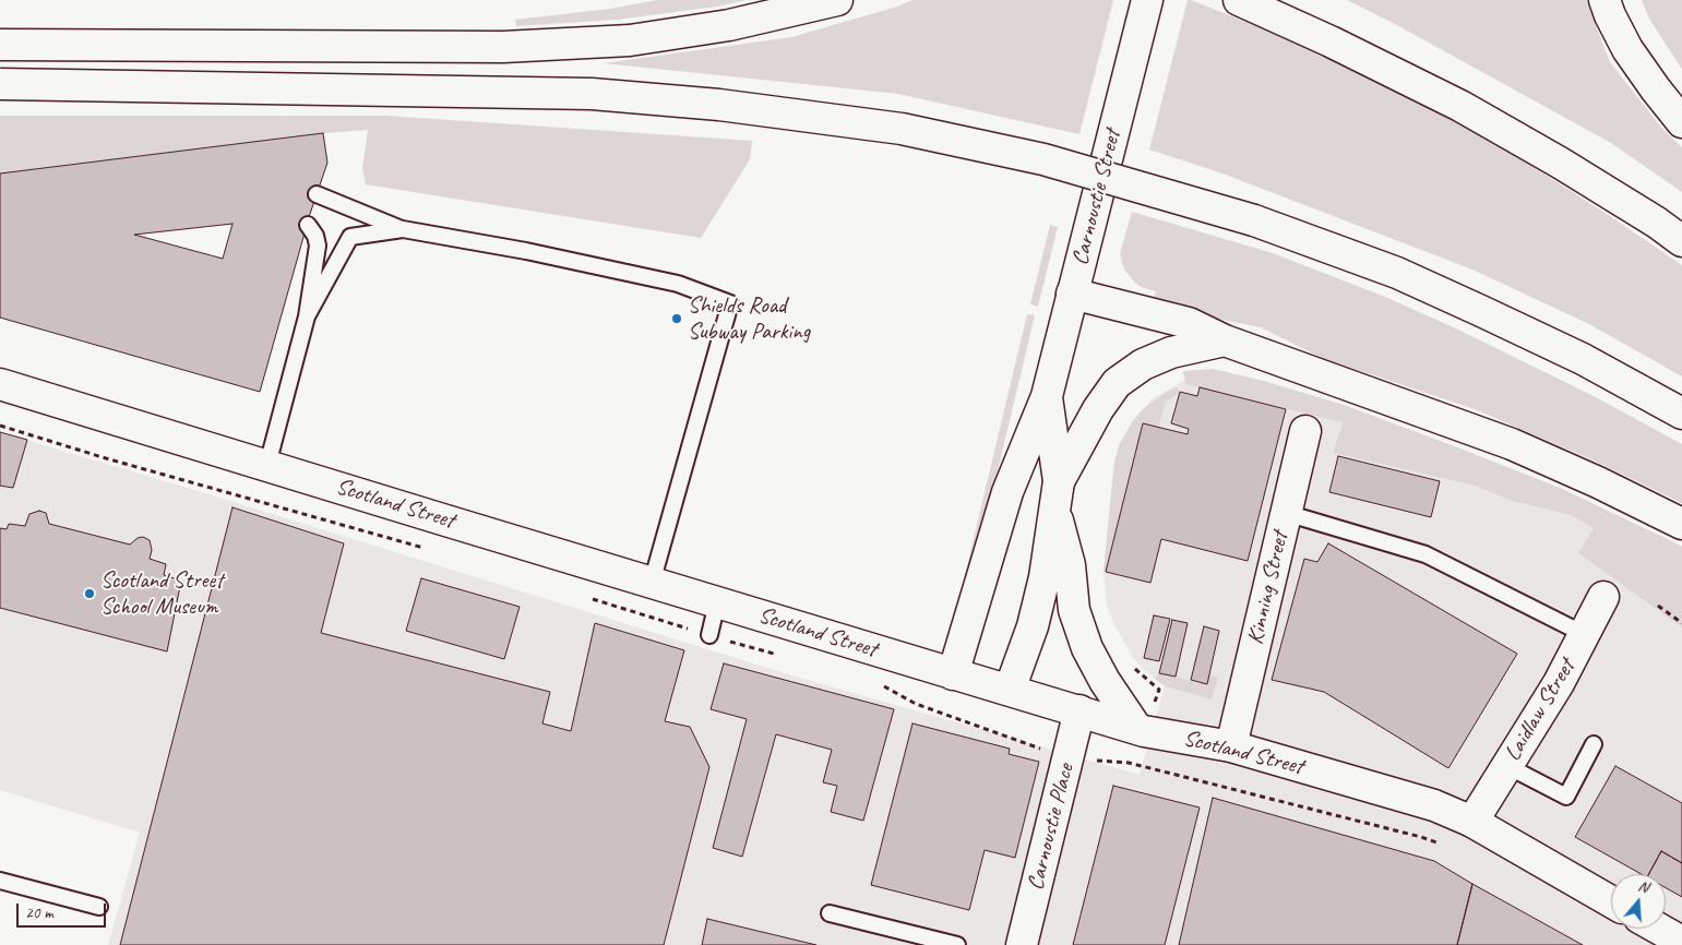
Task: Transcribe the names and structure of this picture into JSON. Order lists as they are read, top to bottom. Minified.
{"streets":{"main road":["Carnoustie Street","Scotland Street","Kinning Street","Laidlaw Street","Carnoustie Place"]},"crossings":[["Carnoustie Street","Scotland Street"],["Scotland Street","Kinning Street"],["Scotland Street","Laidlaw Street"],["Scotland Street","Carnoustie Place"]],"places":["Shields Road Subway Parking","Scotland Street School Museum"],"scale_bar":"20 m","north":"top"}
